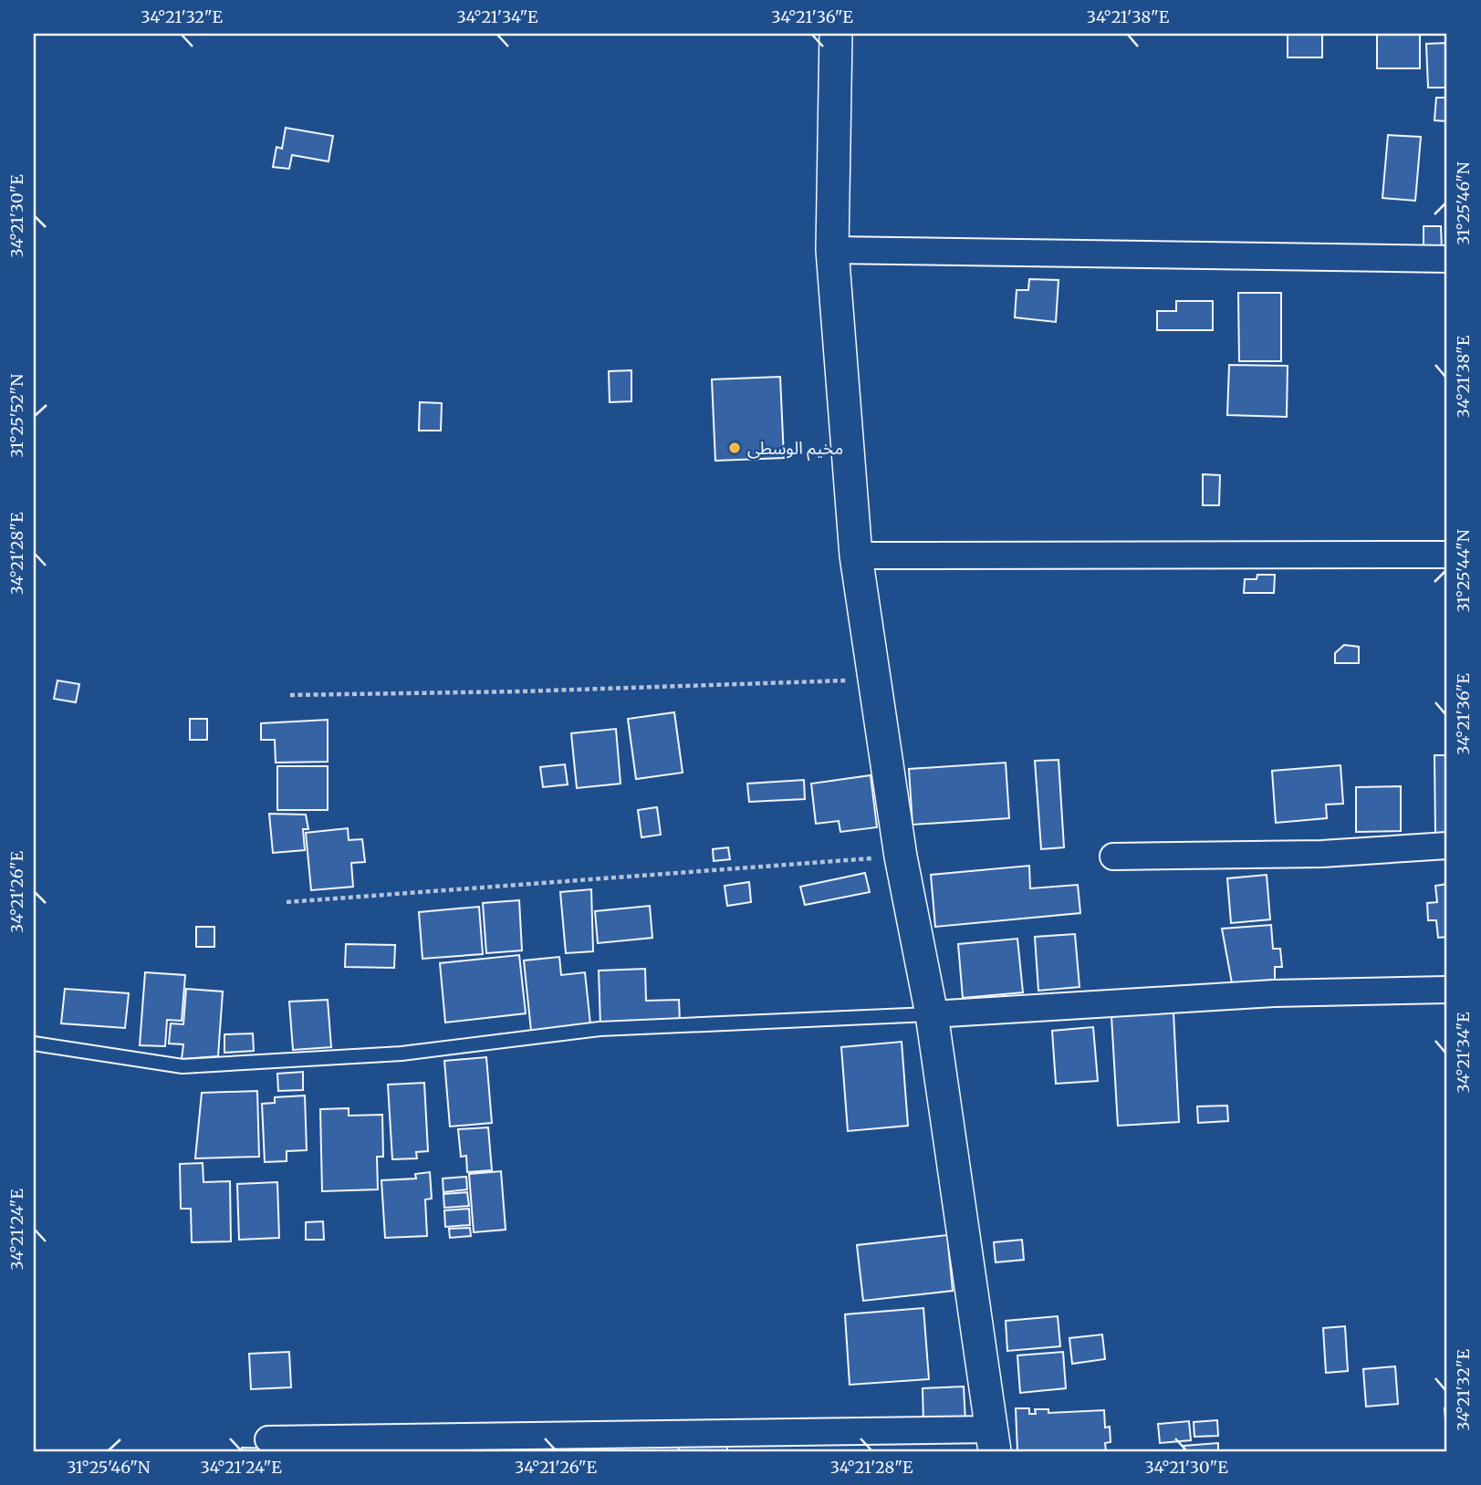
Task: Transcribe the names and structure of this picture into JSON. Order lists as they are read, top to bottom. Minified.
{"places":["مخيم الوسطى"],"coordinates":["34°21'32\"E","34°21'34\"E","34°21'36\"E","34°21'38\"E","31°25'46\"N","34°21'30\"E","31°25'52\"N","34°21'28\"E","31°25'44\"N","34°21'26\"E","34°21'24\"E"]}
